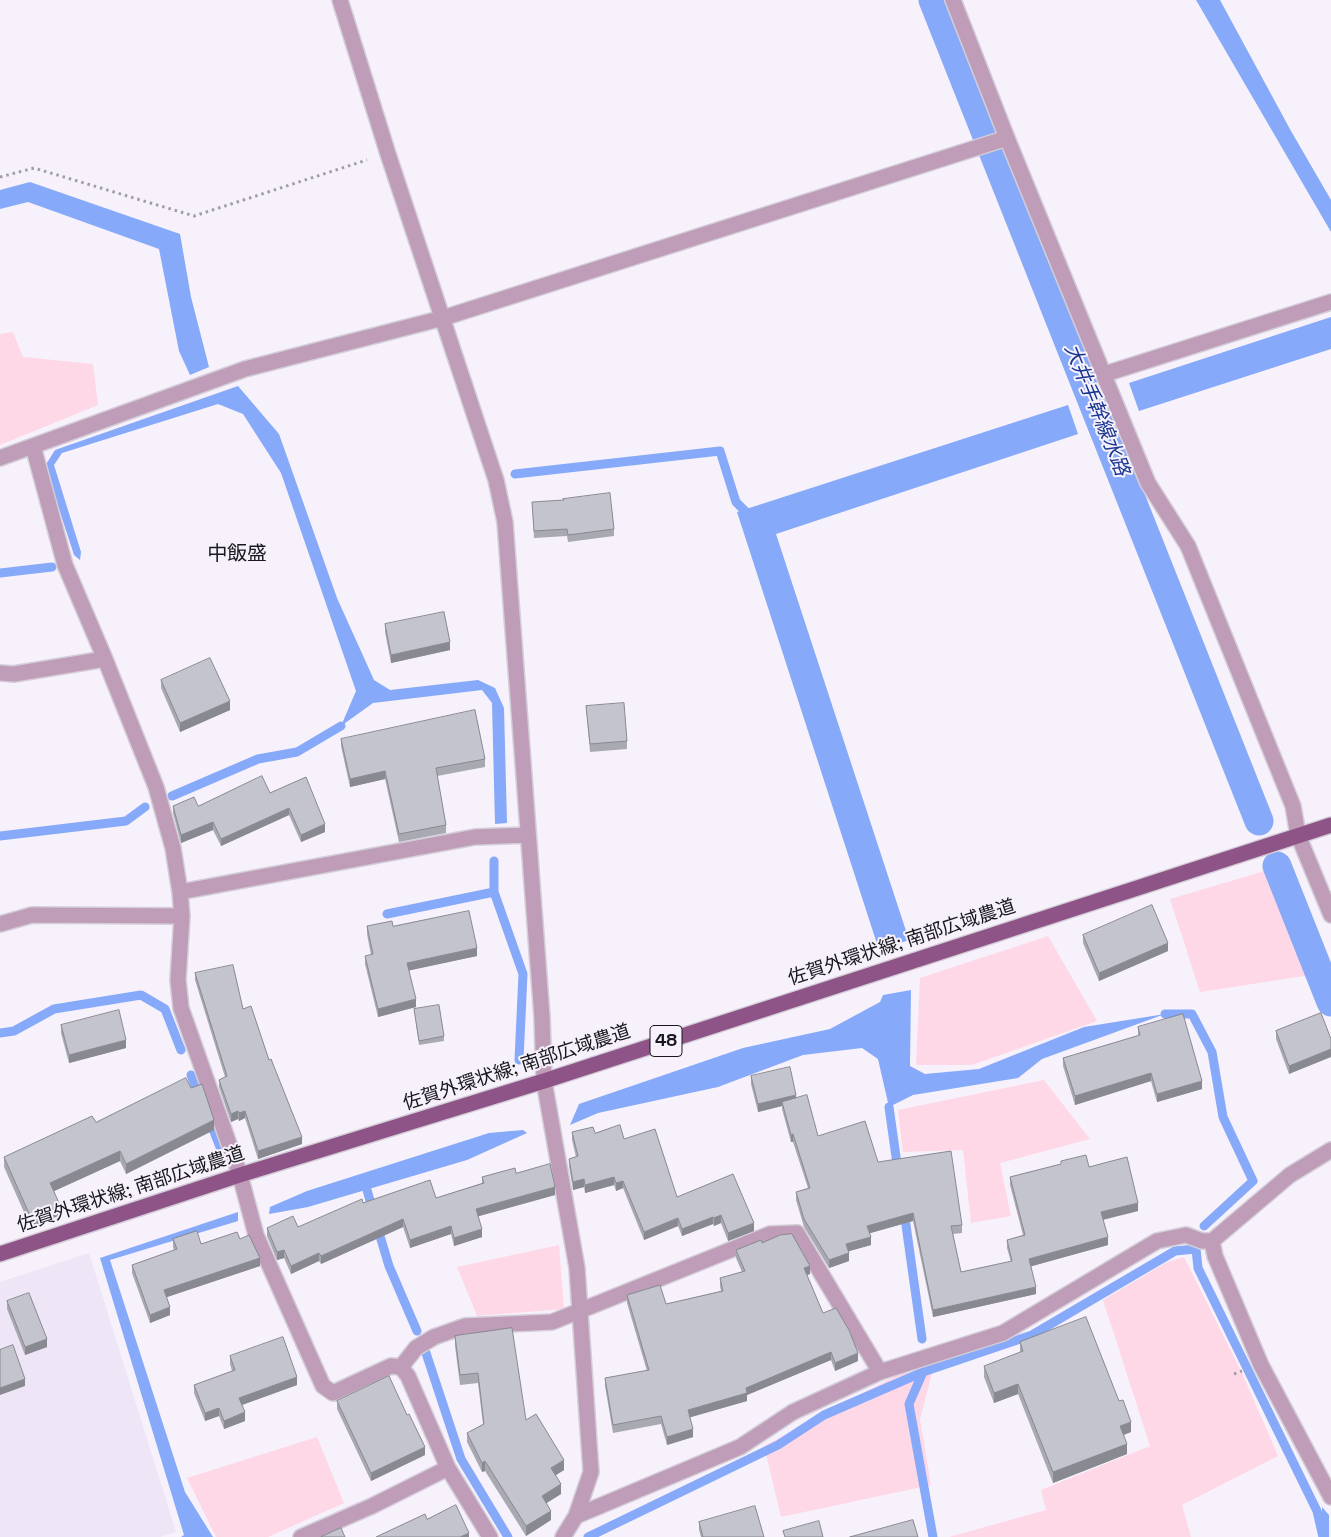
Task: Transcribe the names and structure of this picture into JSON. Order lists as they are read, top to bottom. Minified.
{"streets":{"main road":["佐賀外環状線; 南部広域農道","48"]},"districts":["中飯盛"],"water":["大井手幹線水路"]}
